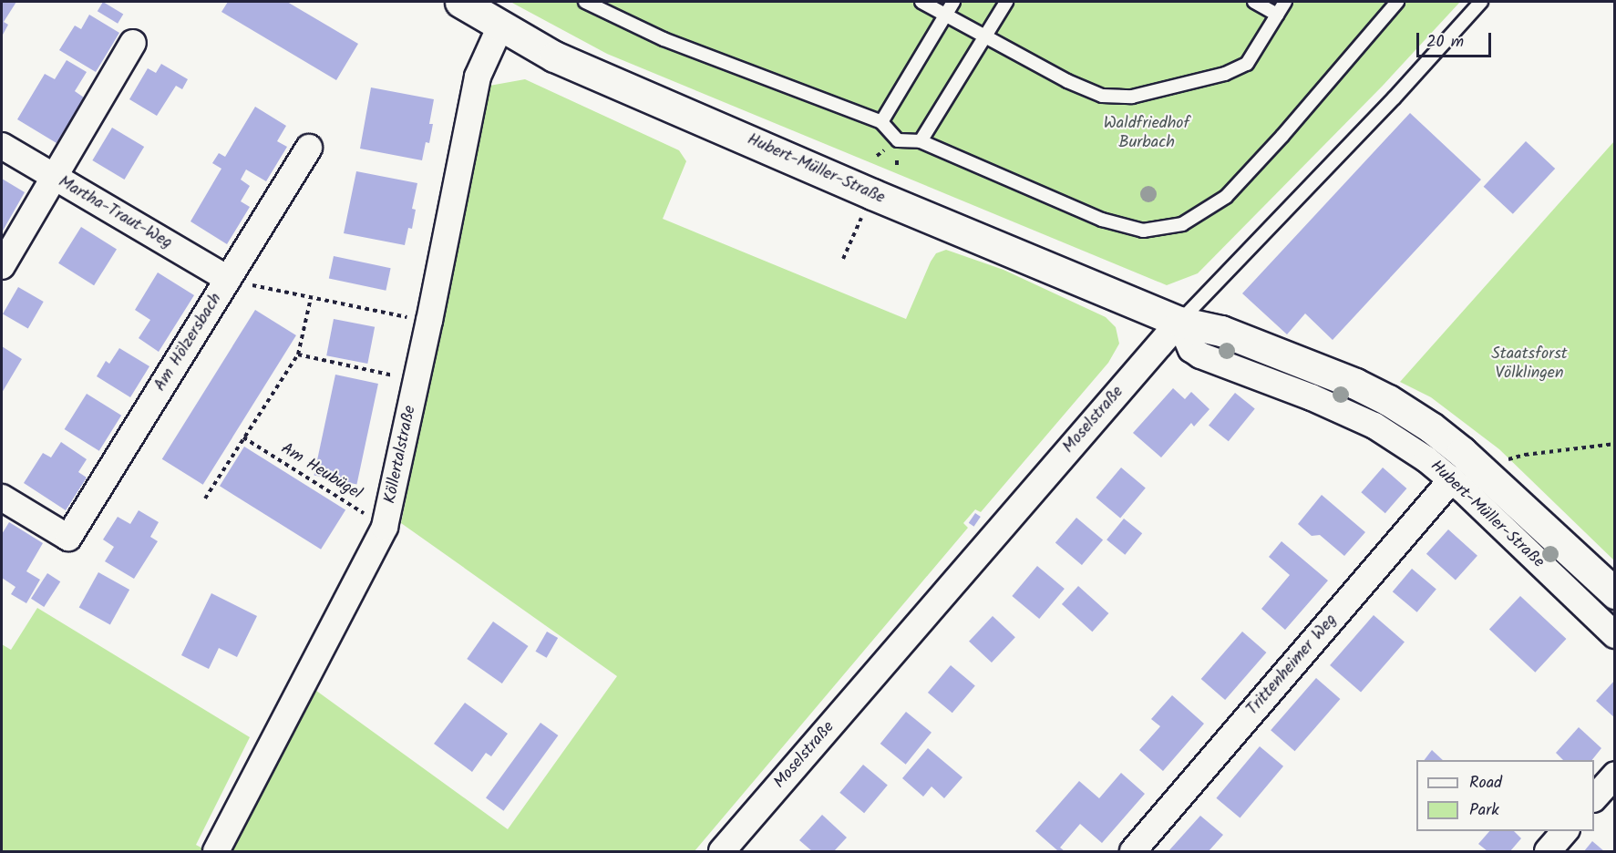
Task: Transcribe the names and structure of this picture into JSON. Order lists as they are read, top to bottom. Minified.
{"streets":{"main road":["Hubert-Müller-Straße"],"street":["Martha-Traut-Weg","Am Hölzersbach","Moselstraße","Köllertalstraße","Trittenheimer Weg"],"path":["Am Heubügel"]},"crossings":[["Hubert-Müller-Straße","Moselstraße"],["Hubert-Müller-Straße","Köllertalstraße"],["Hubert-Müller-Straße","Trittenheimer Weg"],["Martha-Traut-Weg","Am Hölzersbach"],["Köllertalstraße","Am Heubügel"]],"parks":["Waldfriedhof Burbach","Staatsforst Völklingen"],"legend":["Road","Park"],"scale_bar":"20 m"}
